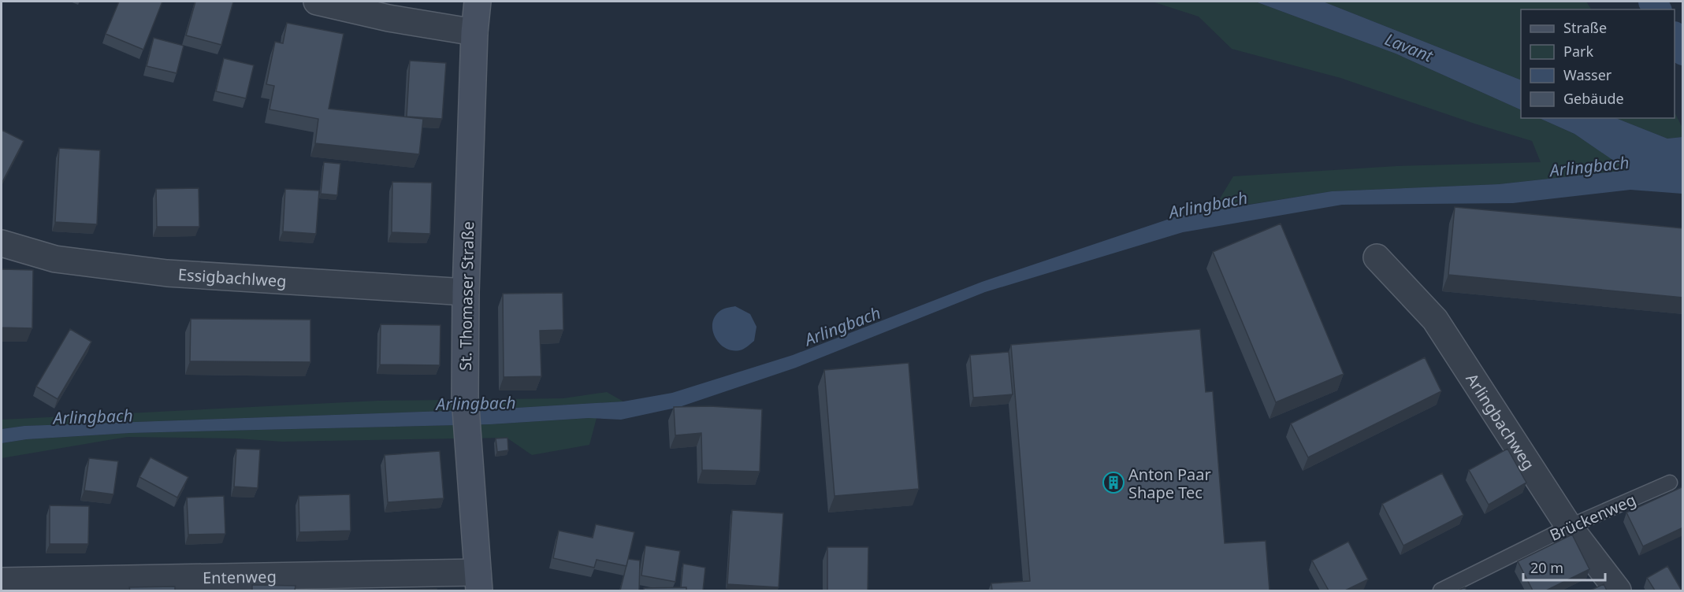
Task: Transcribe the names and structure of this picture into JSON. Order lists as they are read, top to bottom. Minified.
{"streets":{"main road":["St. Thomaser Straße"],"street":["Essigbachlweg","Arlingbachweg","Entenweg"],"lane":["Brückenweg"]},"crossings":[["Essigbachlweg","St. Thomaser Straße"],["St. Thomaser Straße","Entenweg"],["Arlingbachweg","Brückenweg"]],"water":["Lavant","Arlingbach"],"places":{"building":["Anton Paar Shape Tec"]},"legend":["Straße","Park","Wasser","Gebäude"],"scale_bar":"20 m"}
